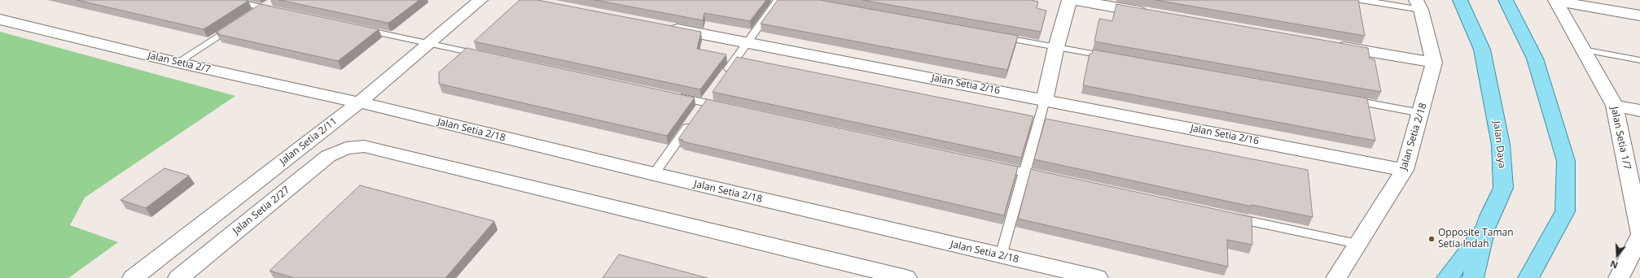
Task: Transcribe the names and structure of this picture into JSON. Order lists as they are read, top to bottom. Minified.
{"streets":{"main road":["Jalan Daya"],"street":["Jalan Setia 2/7","Jalan Setia 2/16","Jalan Setia 2/18","Jalan Setia 1/7","Jalan Setia 2/11","Jalan Setia 2/27"]},"crossings":[["Jalan Setia 2/7","Jalan Setia 2/18"],["Jalan Setia 2/7","Jalan Setia 2/11"],["Jalan Setia 2/16","Jalan Setia 2/18"],["Jalan Setia 2/18","Jalan Setia 2/11"]],"places":["Opposite Taman Setia Indah"],"north":"bottom"}
